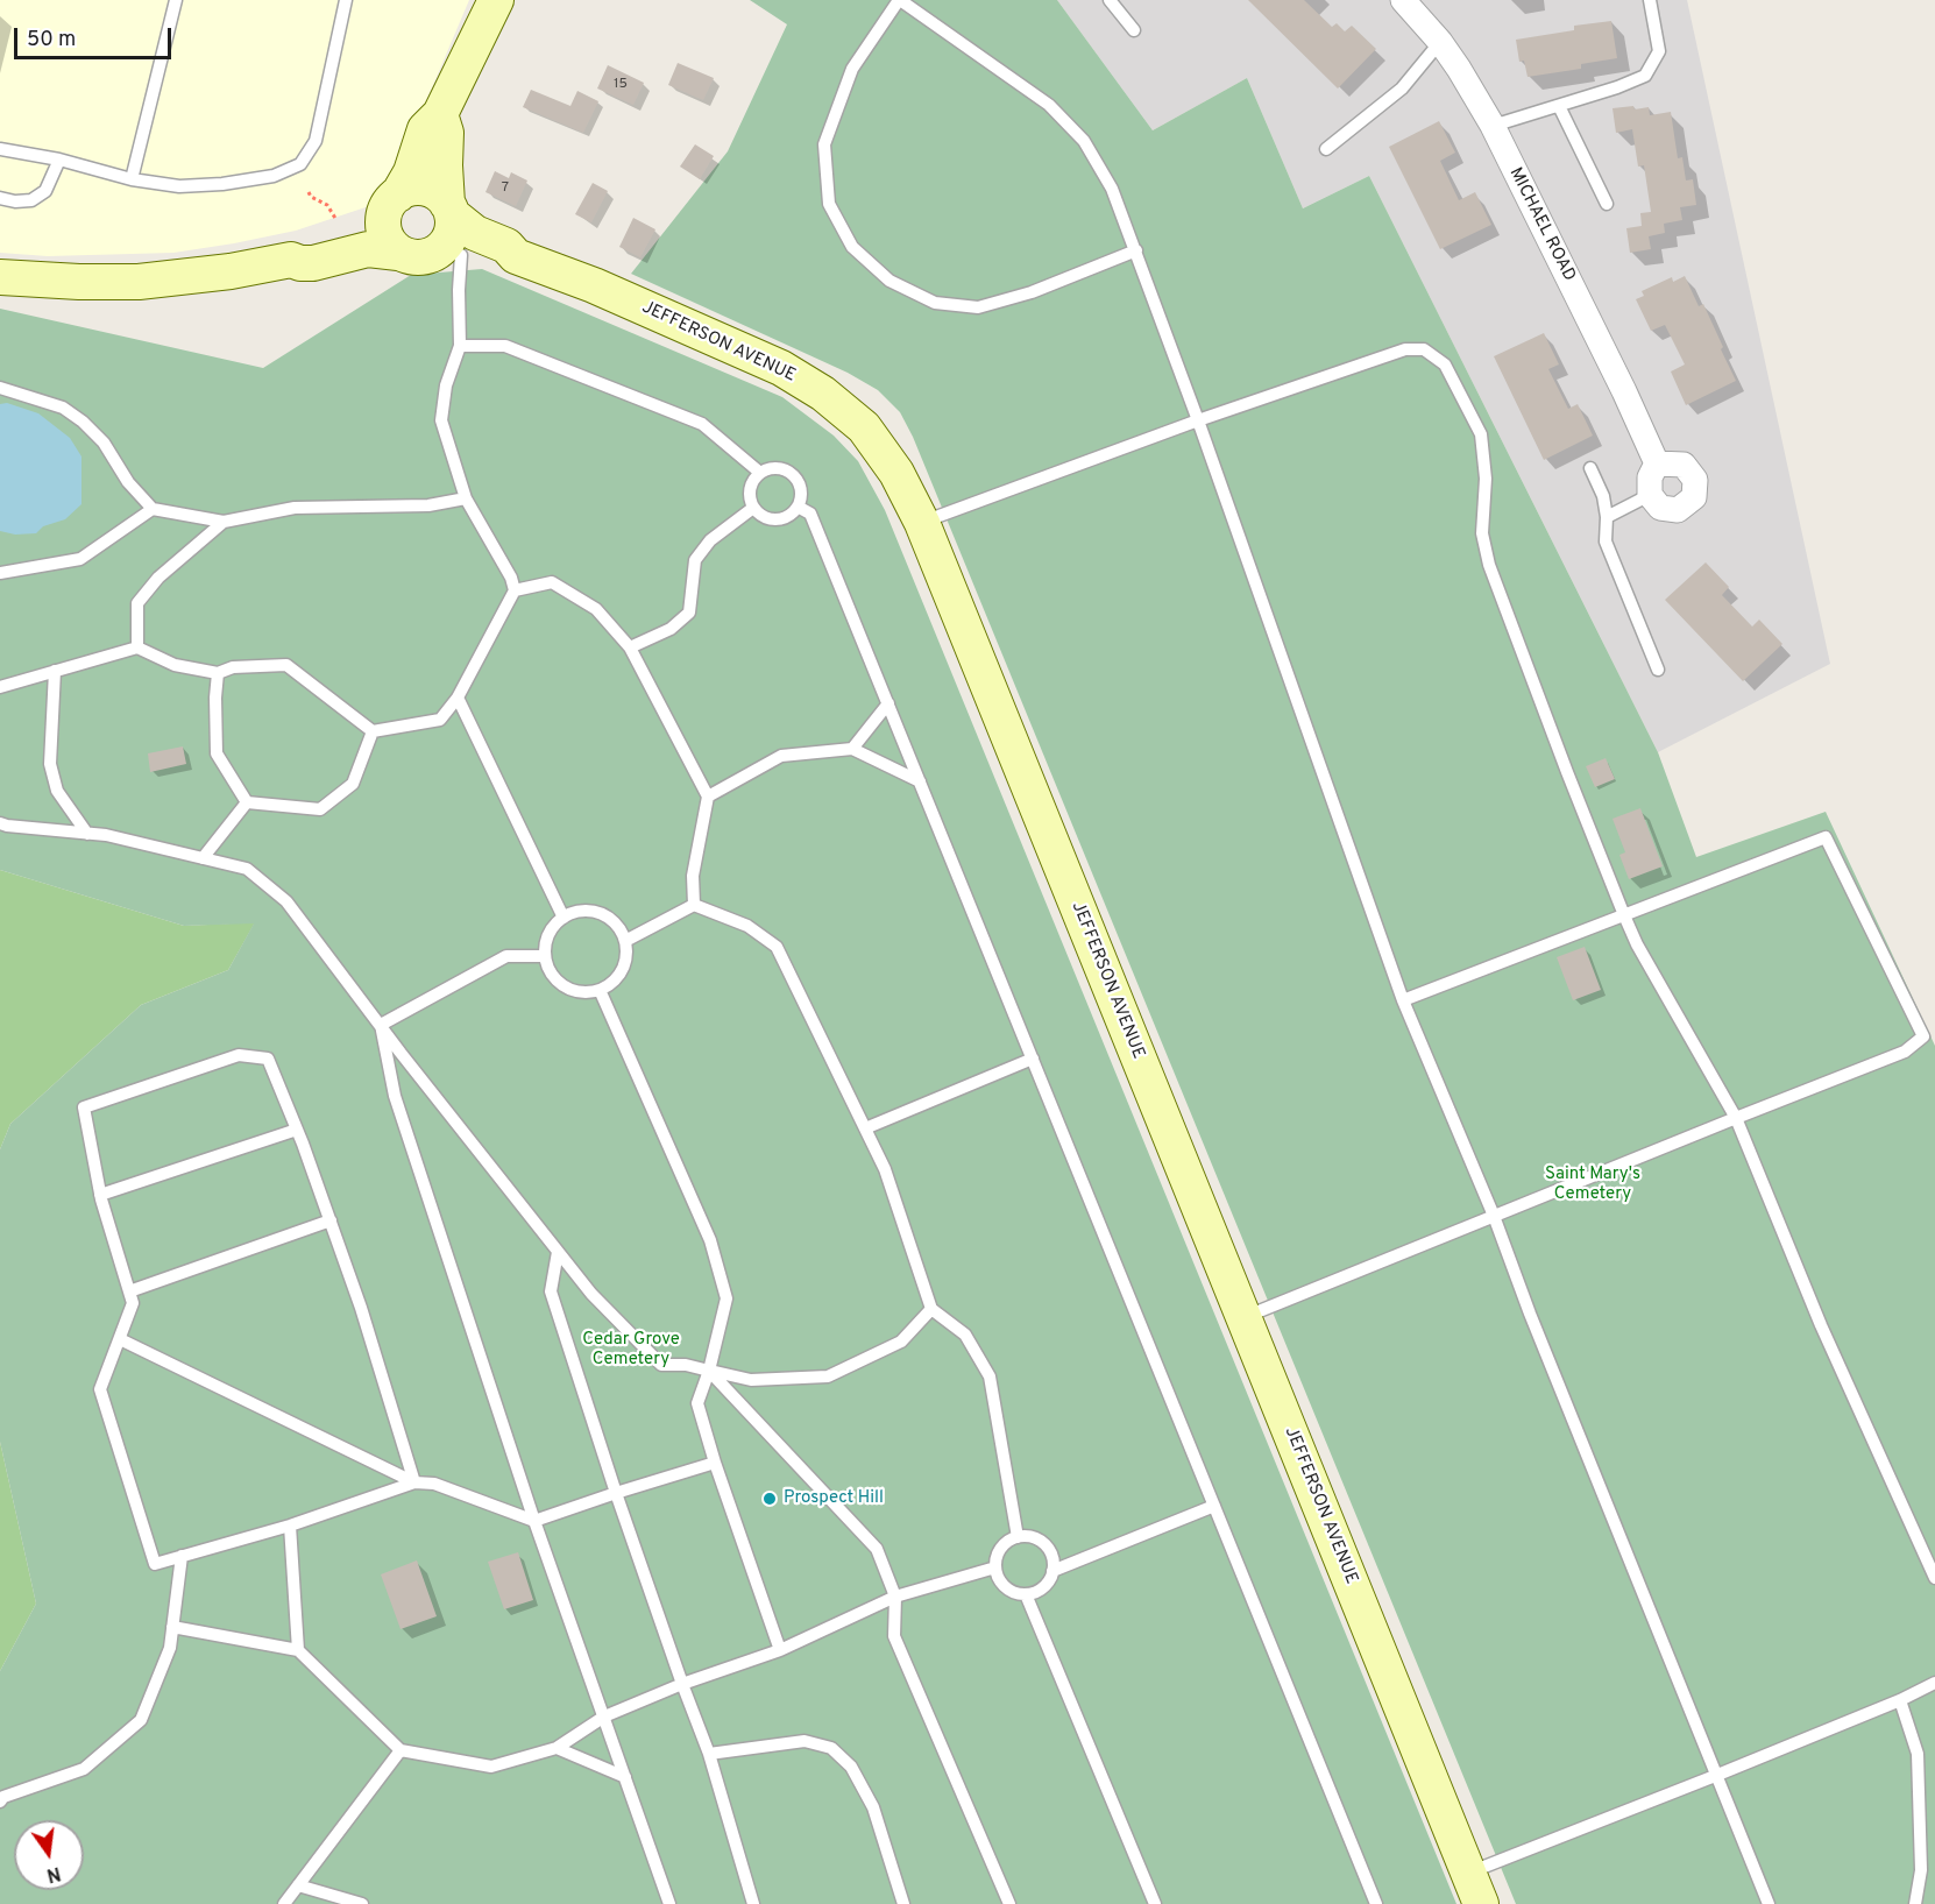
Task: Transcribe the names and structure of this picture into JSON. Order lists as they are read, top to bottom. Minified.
{"streets":{"main road":["JEFFERSON AVENUE"],"street":["MICHAEL ROAD"]},"parks":["Saint Mary's Cemetery","Cedar Grove Cemetery"],"places":["Prospect Hill"],"house_numbers":["15","7"],"scale_bar":"50 m","north":"bottom"}
